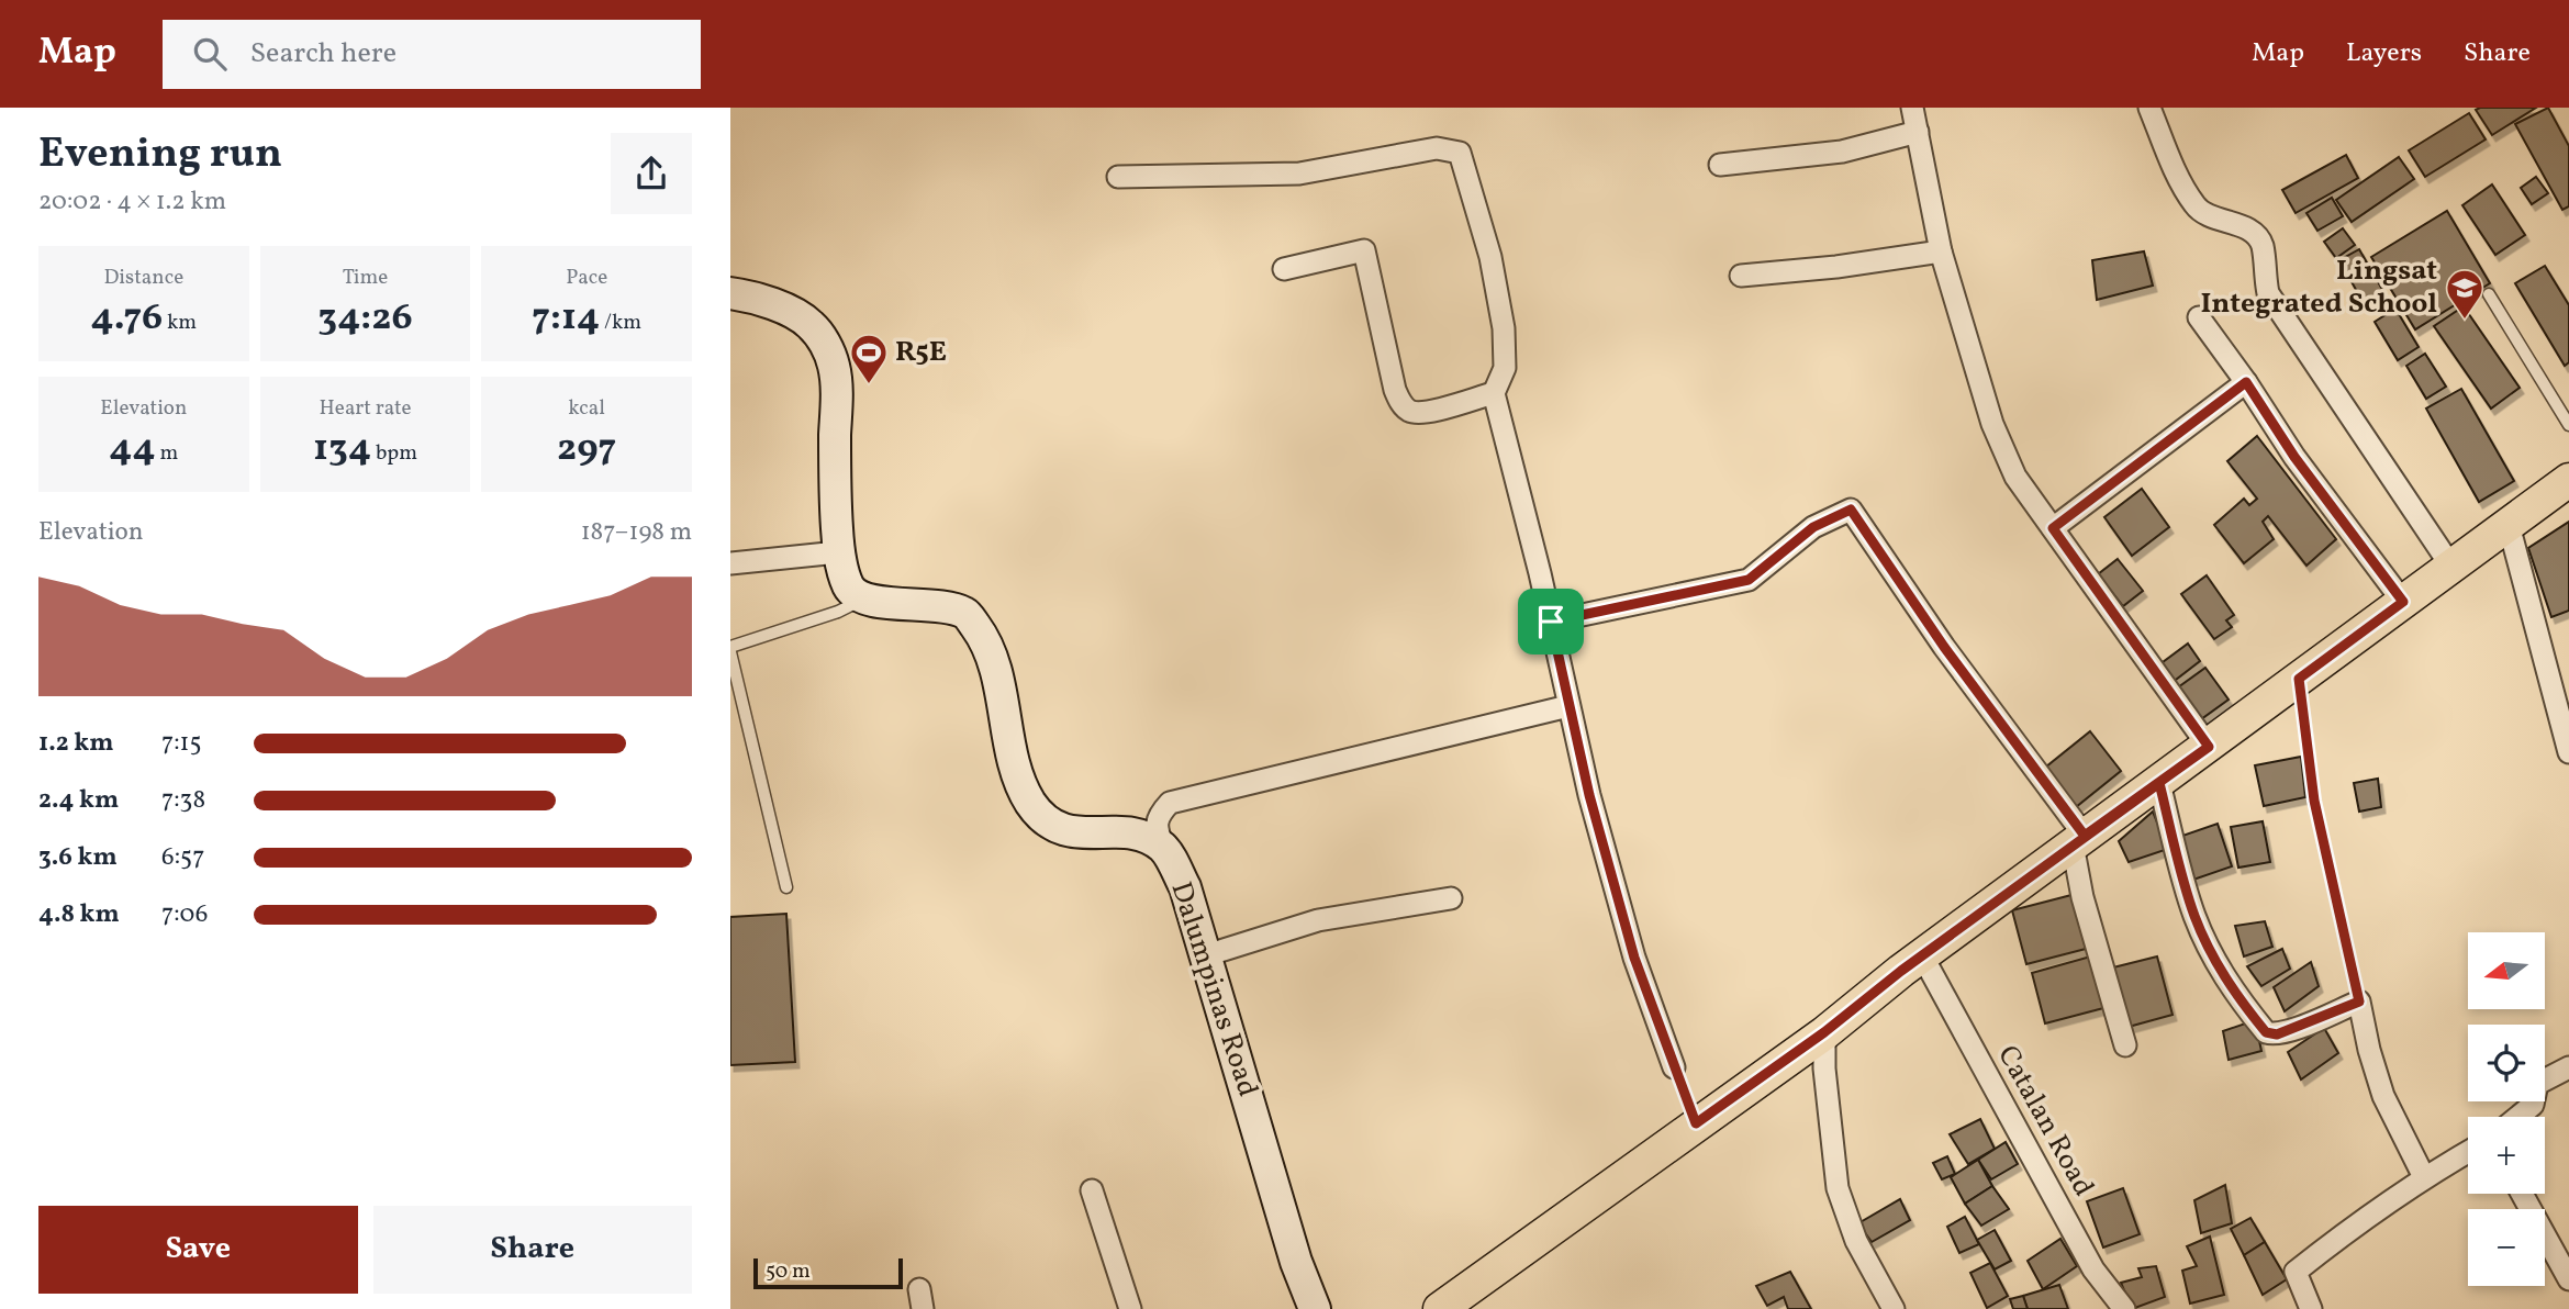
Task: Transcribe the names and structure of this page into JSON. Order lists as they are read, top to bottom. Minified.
{"streets":{"street":["Dalumpinas Road","Catalan Road"]},"places":{"school or university":["Lingsat Integrated School"],"sports":["R5E"]},"scale_bar":"50 m","north":"left","page":{"header":"Map","search":"Search here","nav":["Map","Layers","Share"],"heading":["Evening run","20:02 · 4 × 1.2 km"],"stats":[["Distance","4.76 km"],["Time","34:26"],["Pace","7:14 /km"],["Elevation","44 m"],["Heart rate","134 bpm"],["kcal","297"]],"chart":["Elevation","187–198 m"],"list":[{"name":"1.2 km","note":"7:15"},{"name":"2.4 km","note":"7:38"},{"name":"3.6 km","note":"6:57"},{"name":"4.8 km","note":"7:06"}],"map_buttons":["+","−"],"buttons":["Save","Share"],"scale":"50 m"}}
